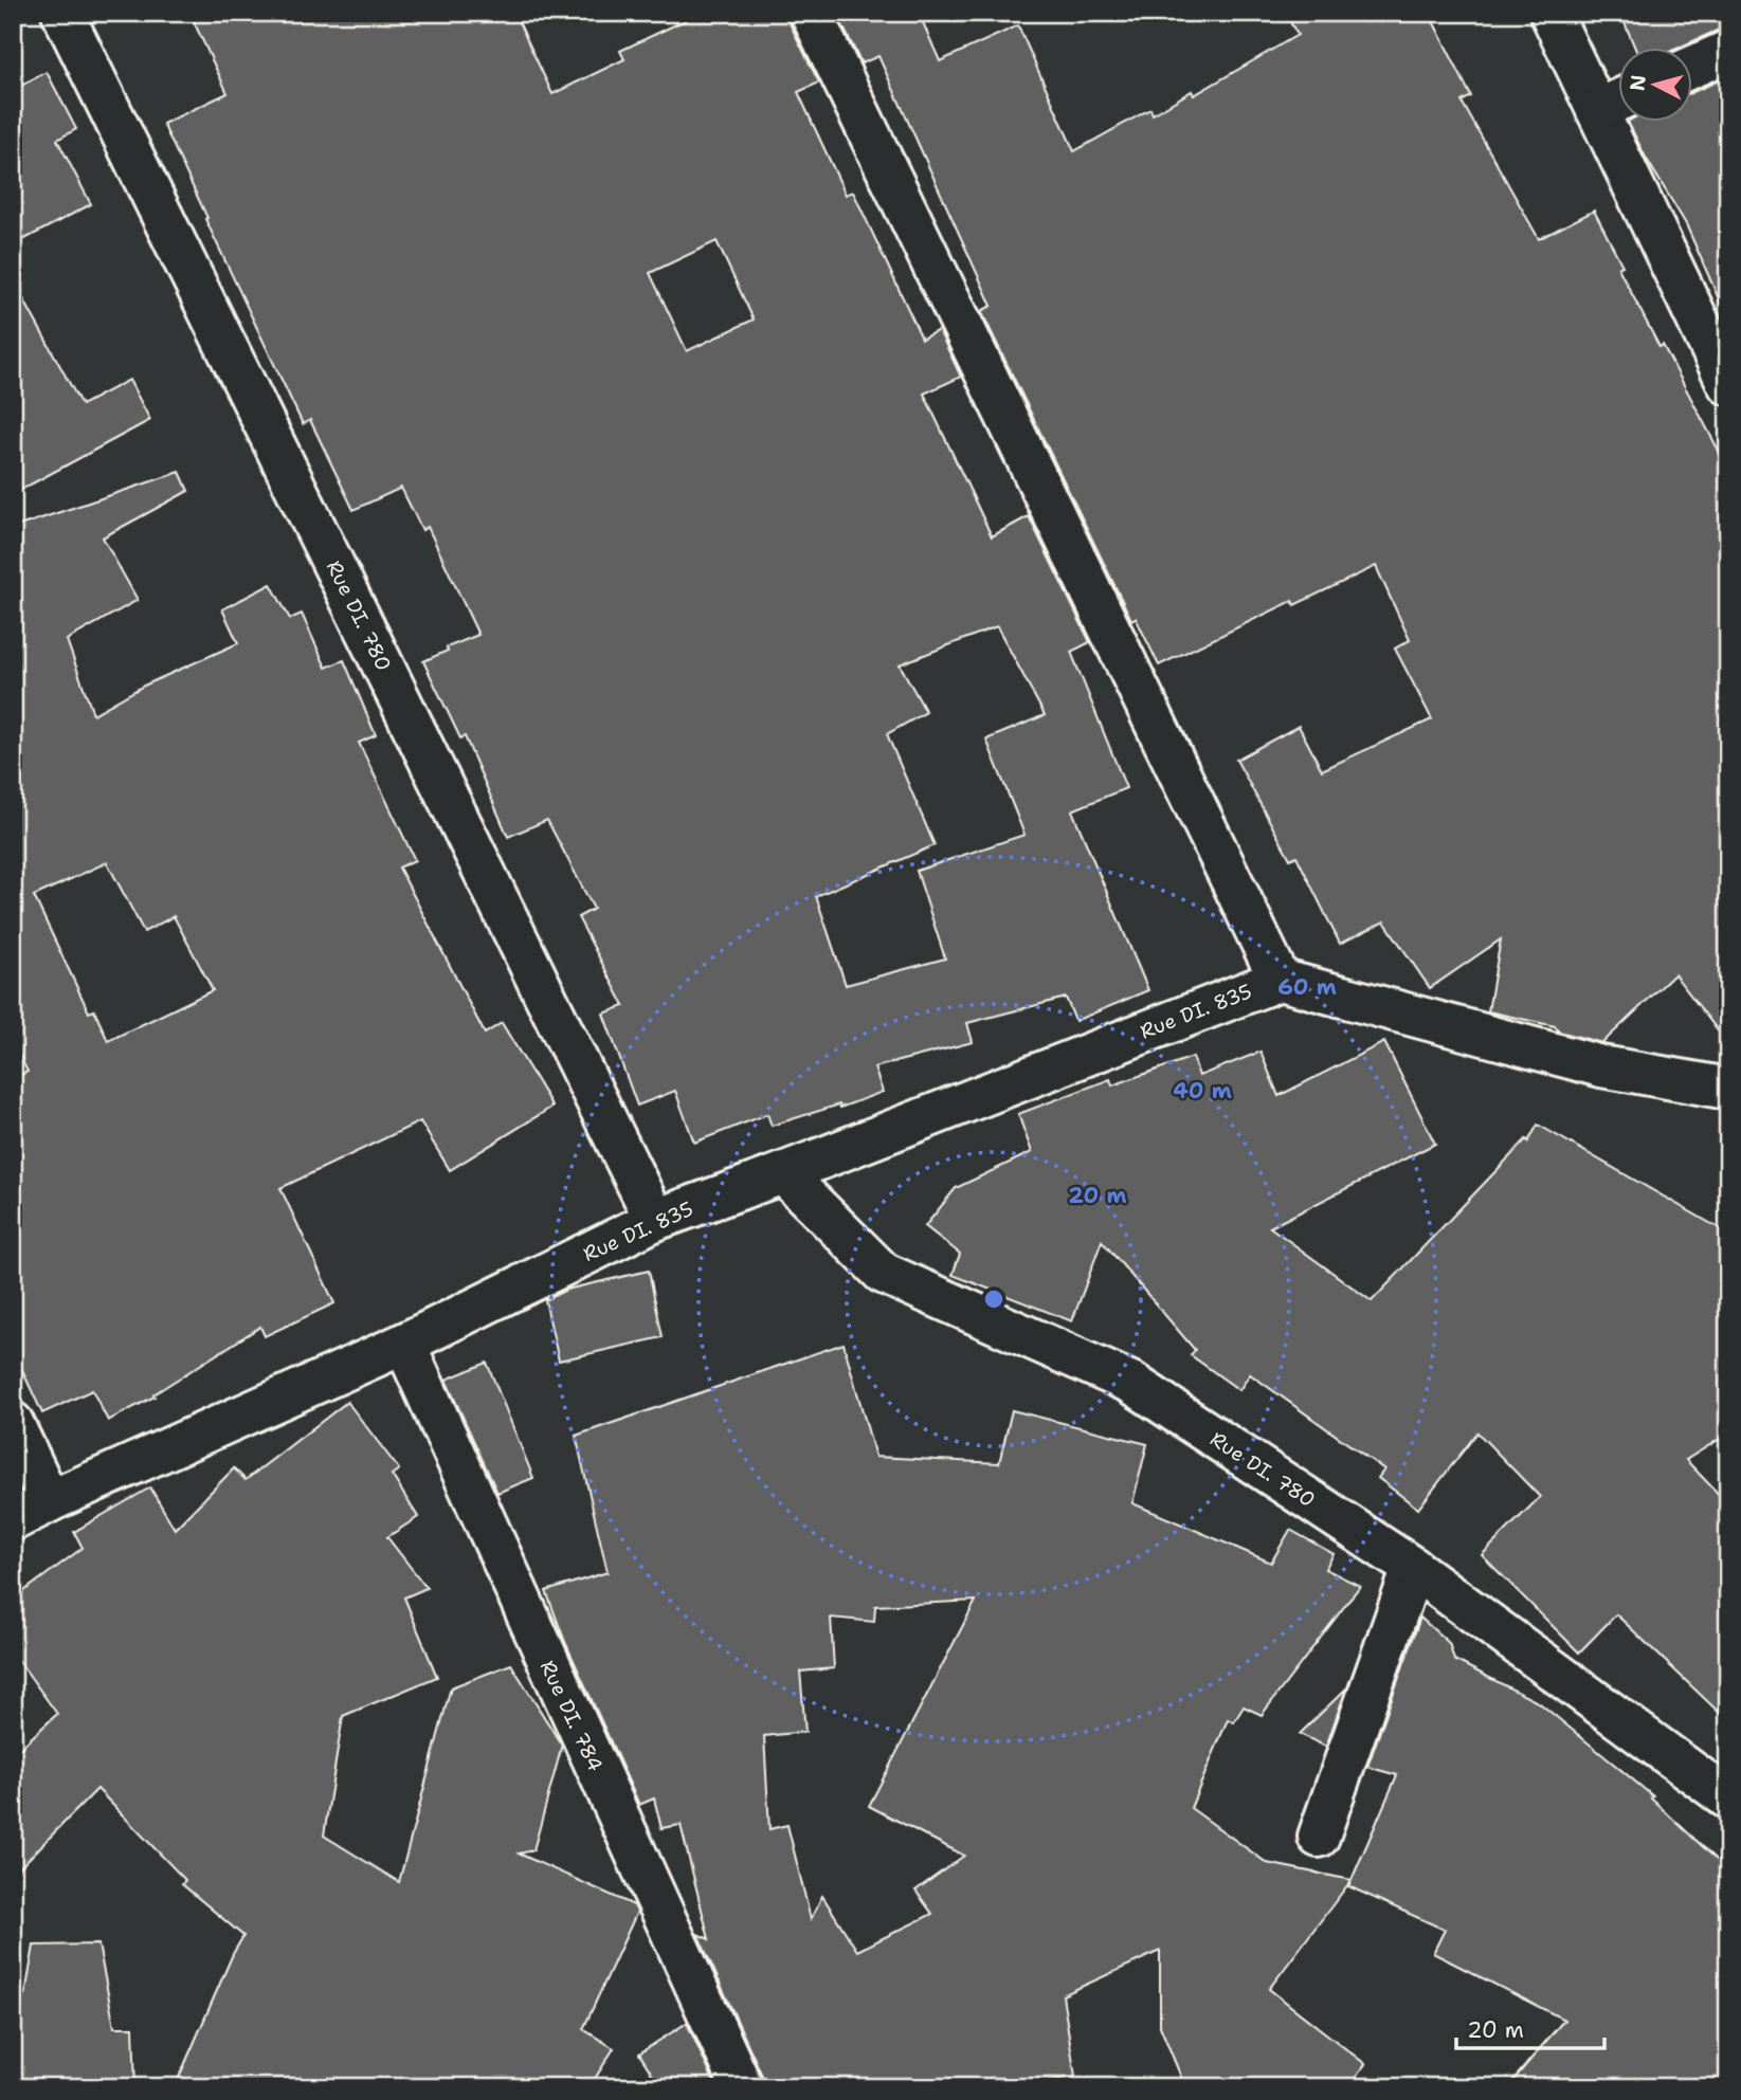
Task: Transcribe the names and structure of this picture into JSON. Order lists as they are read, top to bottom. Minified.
{"streets":{"street":["Rue DI. 780","Rue DI. 835","Rue DI. 784"]},"crossings":[["Rue DI. 780","Rue DI. 835"],["Rue DI. 835","Rue DI. 784"]],"scale_bar":"20 m","north":"left","rings":["60 m","40 m","20 m"]}
